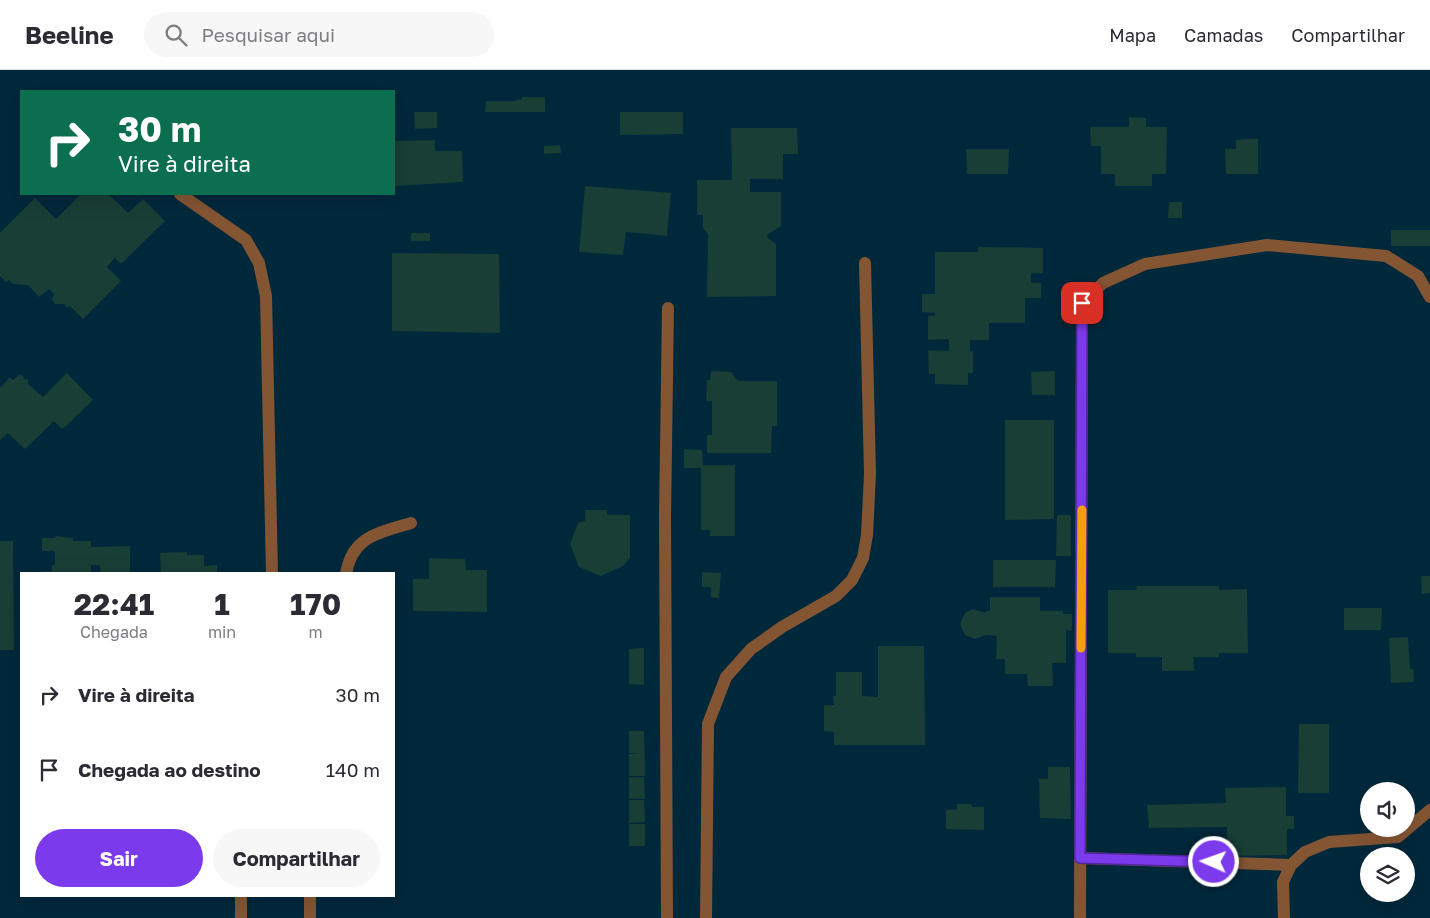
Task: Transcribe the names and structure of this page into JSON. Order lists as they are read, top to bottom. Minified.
{"page":{"header":"Beeline","search":"Pesquisar aqui","nav":["Mapa","Camadas","Compartilhar"],"turn":["30 m","Vire à direita"],"eta":["22:41","Chegada","1","min","170","m"],"list":[{"name":"Vire à direita","value":"30 m"},{"name":"Chegada ao destino","value":"140 m"}],"buttons":["Sair","Compartilhar"]}}
